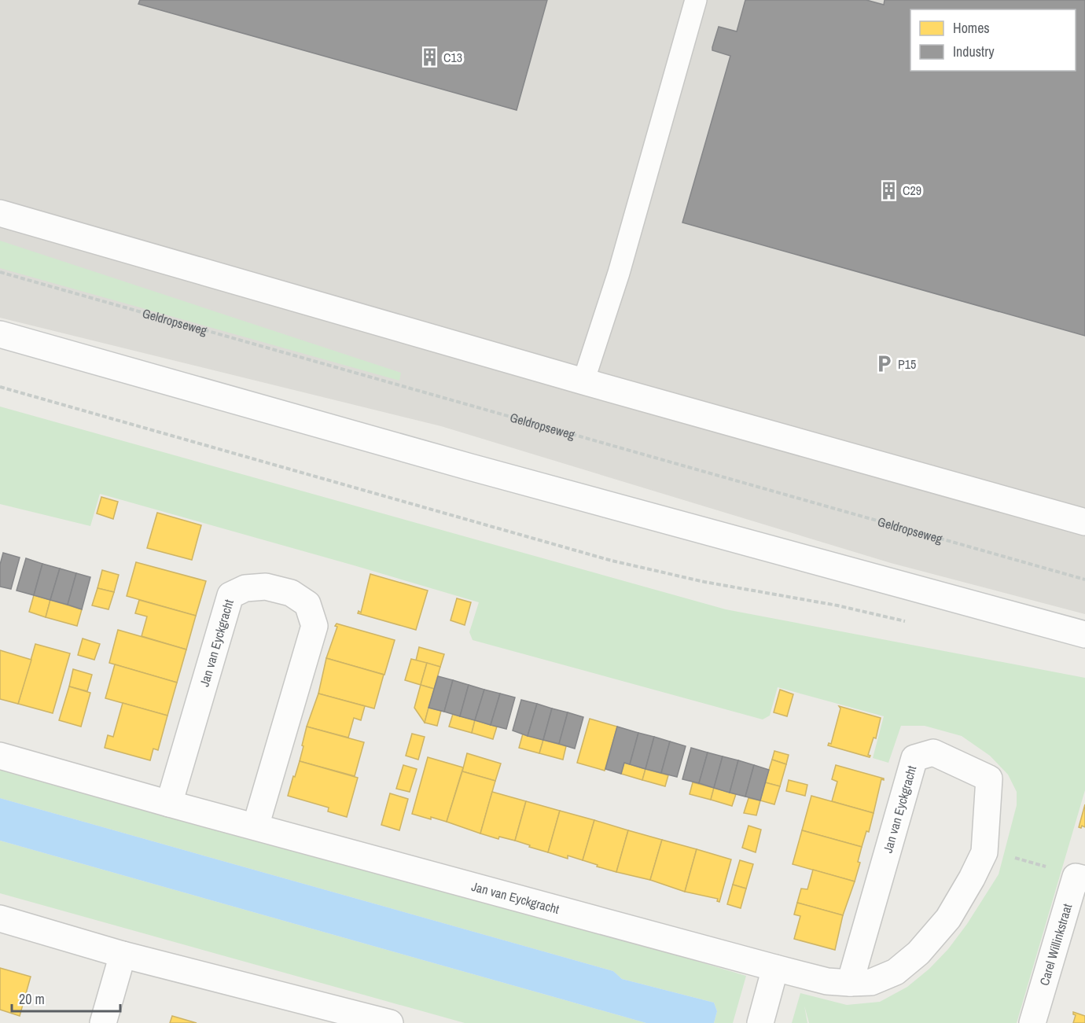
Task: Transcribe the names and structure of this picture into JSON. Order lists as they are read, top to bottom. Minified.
{"streets":{"street":["Jan van Eyckgracht","Carel Willinkstraat"],"path":["Geldropseweg"]},"places":{"building":["C13","C29"],"parking":["P15"]},"legend":["Homes","Industry"],"scale_bar":"20 m"}
